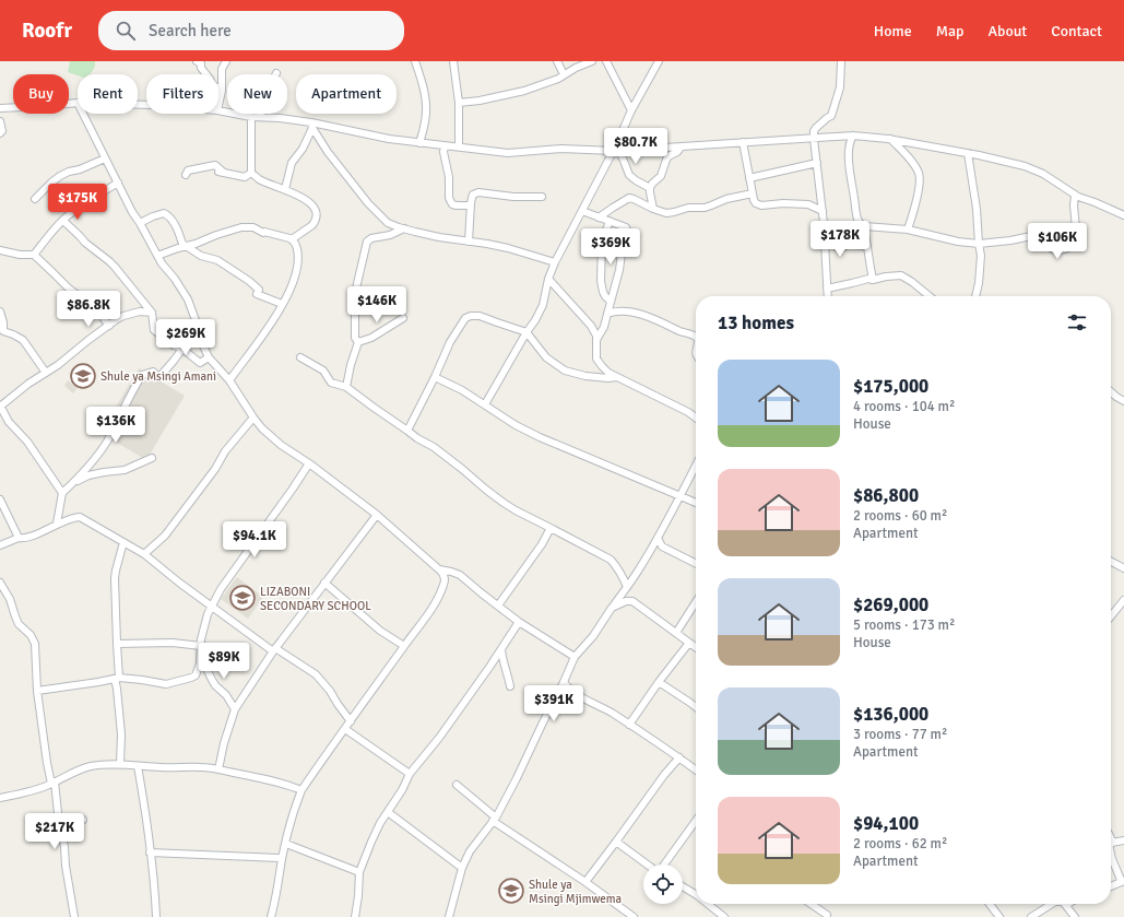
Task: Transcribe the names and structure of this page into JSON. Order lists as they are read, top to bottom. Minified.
{"places":{"school or university":["Shule ya Msingi Amani","LIZABONI SECONDARY SCHOOL","Shule ya Msingi Mjimwema"]},"page":{"header":"Roofr","search":"Search here","nav":["Home","Map","About","Contact"],"chip":["Buy","Rent","Filters","New","Apartment"],"price":["$80.7K","$175K","$178K","$106K","$369K","$146K","$86.8K","$269K","$136K","$94.1K","$89K","$391K","$217K"],"heading":"13 homes","list":[{"name":"$175,000","note":"4 rooms · 104 m² · House"},{"name":"$86,800","note":"2 rooms · 60 m² · Apartment"},{"name":"$269,000","note":"5 rooms · 173 m² · House"},{"name":"$136,000","note":"3 rooms · 77 m² · Apartment"},{"name":"$94,100","note":"2 rooms · 62 m² · Apartment"}]}}
